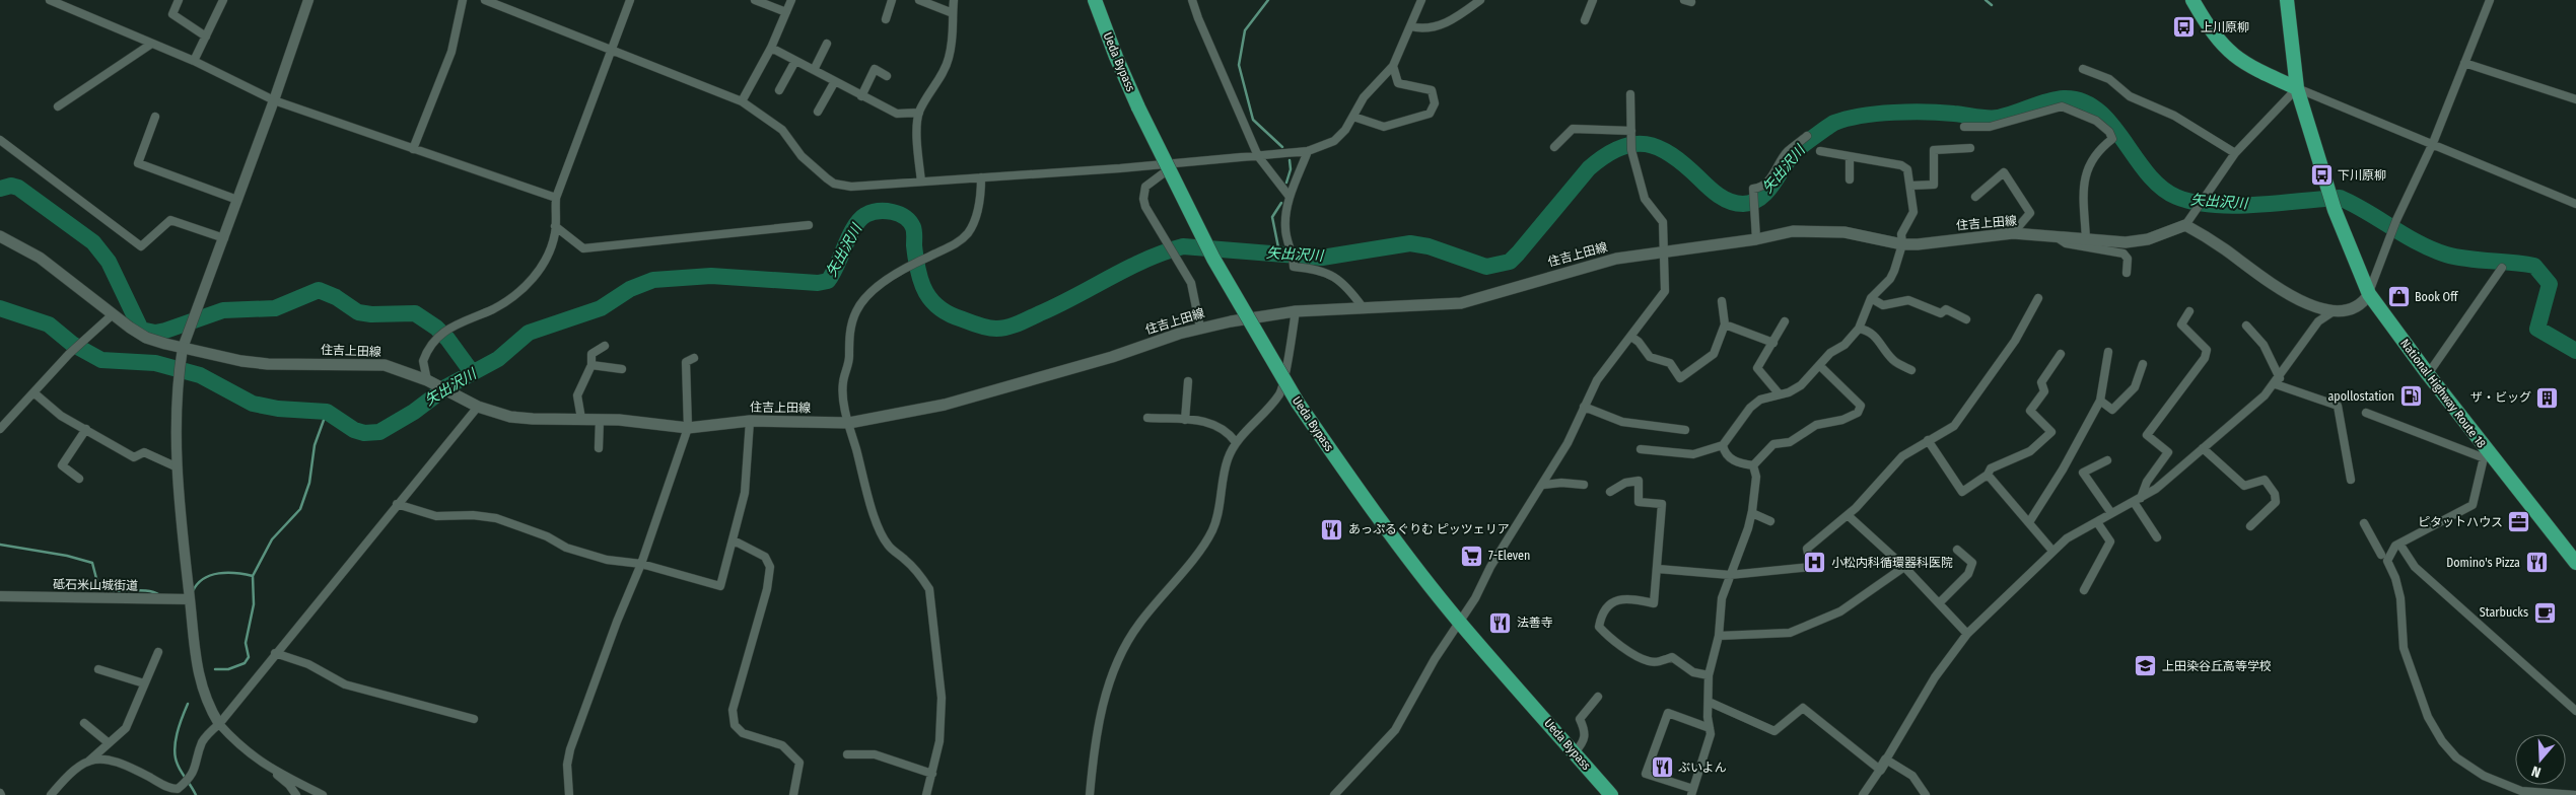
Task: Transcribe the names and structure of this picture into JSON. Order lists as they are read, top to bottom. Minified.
{"streets":{"highway":["Ueda Bypass","National Highway Route 18"],"main road":["住吉上田線"],"street":["砥石米山城街道"]},"water":["矢出沢川"],"places":{"bus stop":["上川原柳","下川原柳"],"shop":["Book Off"],"fuel station":["apollostation"],"building":["ザ・ビッグ"],"office":["ピタットハウス"],"restaurant":["あっぷるぐりむ ピッツェリア","Domino's Pizza","法善寺","ぶいよん"],"supermarket":["7-Eleven"],"hospital":["小松内科循環器科医院"],"cafe":["Starbucks"],"school or university":["上田染谷丘高等学校"]},"north":"bottom"}
